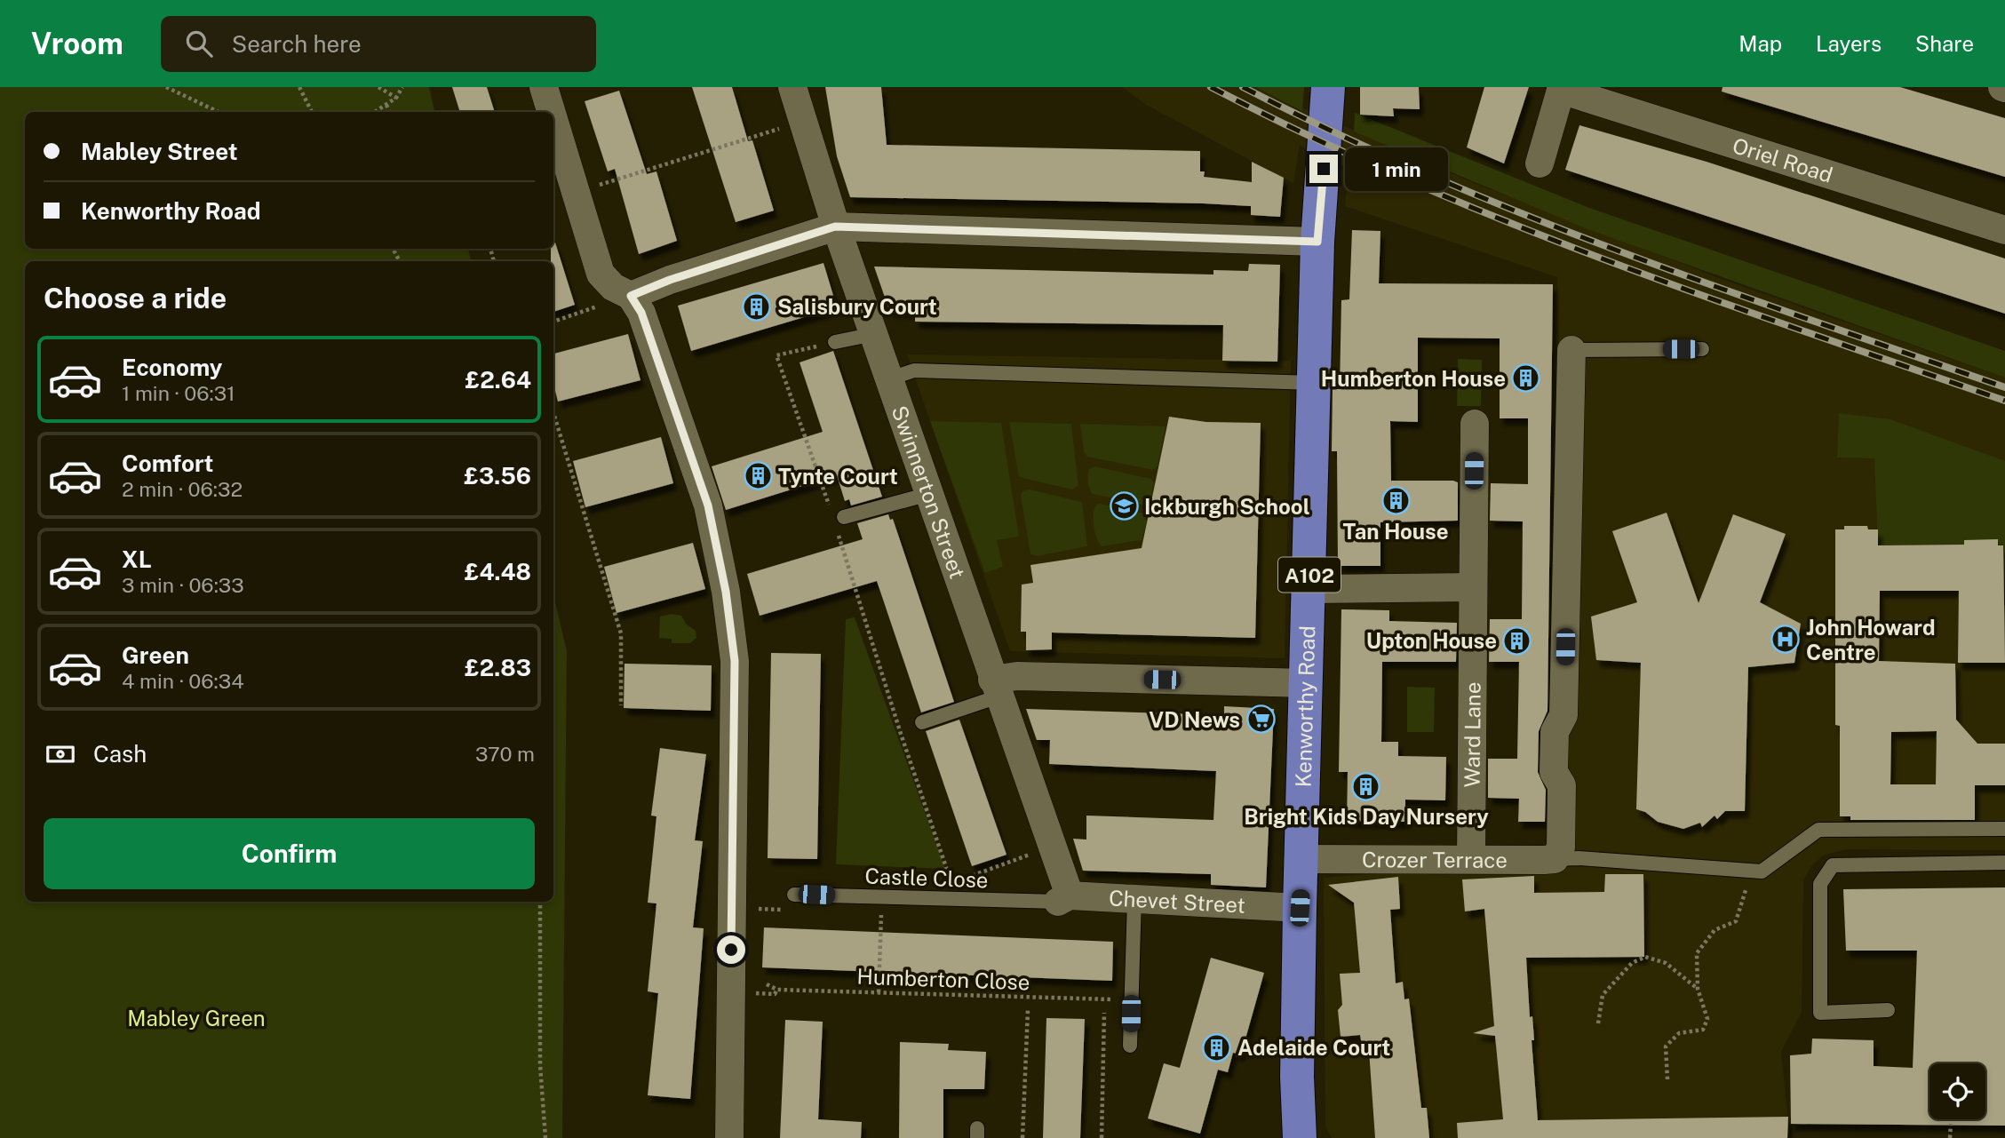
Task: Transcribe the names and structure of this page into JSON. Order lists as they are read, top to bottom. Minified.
{"streets":{"highway":["A102","Kenworthy Road"],"street":["Oriel Road","Swinnerton Street","Ward Lane","Crozer Terrace","Chevet Street"],"lane":["Castle Close"],"path":["Humberton Close"]},"crossings":[["Swinnerton Street","Castle Close"],["Swinnerton Street","Chevet Street"],["Kenworthy Road","Crozer Terrace"],["Kenworthy Road","Chevet Street"],["Ward Lane","Crozer Terrace"],["Castle Close","Chevet Street"]],"parks":["Mabley Green"],"places":{"building":["Salisbury Court","Humberton House","Tynte Court","Tan House","Upton House","Bright Kids Day Nursery","Adelaide Court"],"school or university":["Ickburgh School"],"hospital":["John Howard Centre"],"supermarket":["VD News"]},"page":{"header":"Vroom","search":"Search here","nav":["Map","Layers","Share"],"banner":["Mabley Street","Kenworthy Road"],"bubble":"1 min","heading":"Choose a ride","list":[{"name":"Economy","note":"1 min · 06:31","value":"£2.64"},{"name":"Comfort","note":"2 min · 06:32","value":"£3.56"},{"name":"XL","note":"3 min · 06:33","value":"£4.48"},{"name":"Green","note":"4 min · 06:34","value":"£2.83"}],"pay":["Cash","370 m"],"buttons":"Confirm"}}
